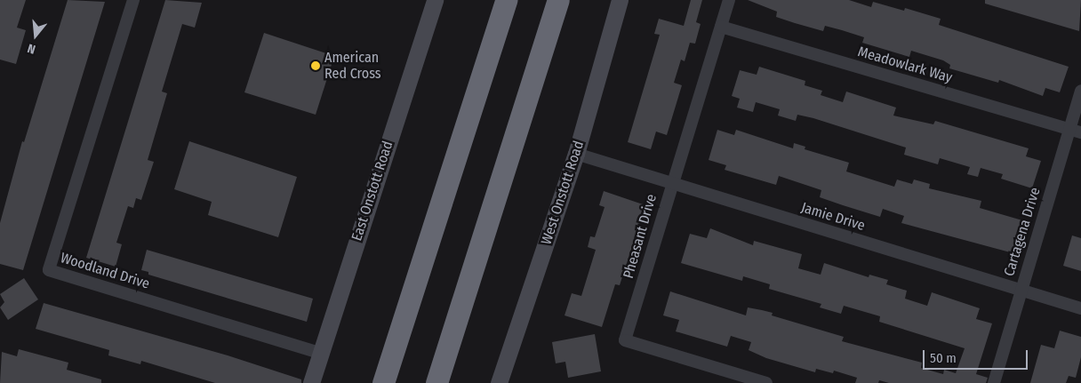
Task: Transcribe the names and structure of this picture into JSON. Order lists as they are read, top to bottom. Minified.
{"streets":{"street":["Meadowlark Way","East Onstott Road","West Onstott Road","Jamie Drive","Cartagena Drive","Pheasant Drive","Woodland Drive"]},"crossings":[["Meadowlark Way","Cartagena Drive"],["Meadowlark Way","Pheasant Drive"],["East Onstott Road","Woodland Drive"],["West Onstott Road","Jamie Drive"],["Jamie Drive","Cartagena Drive"],["Jamie Drive","Pheasant Drive"]],"places":["American Red Cross"],"scale_bar":"50 m","north":"bottom"}
